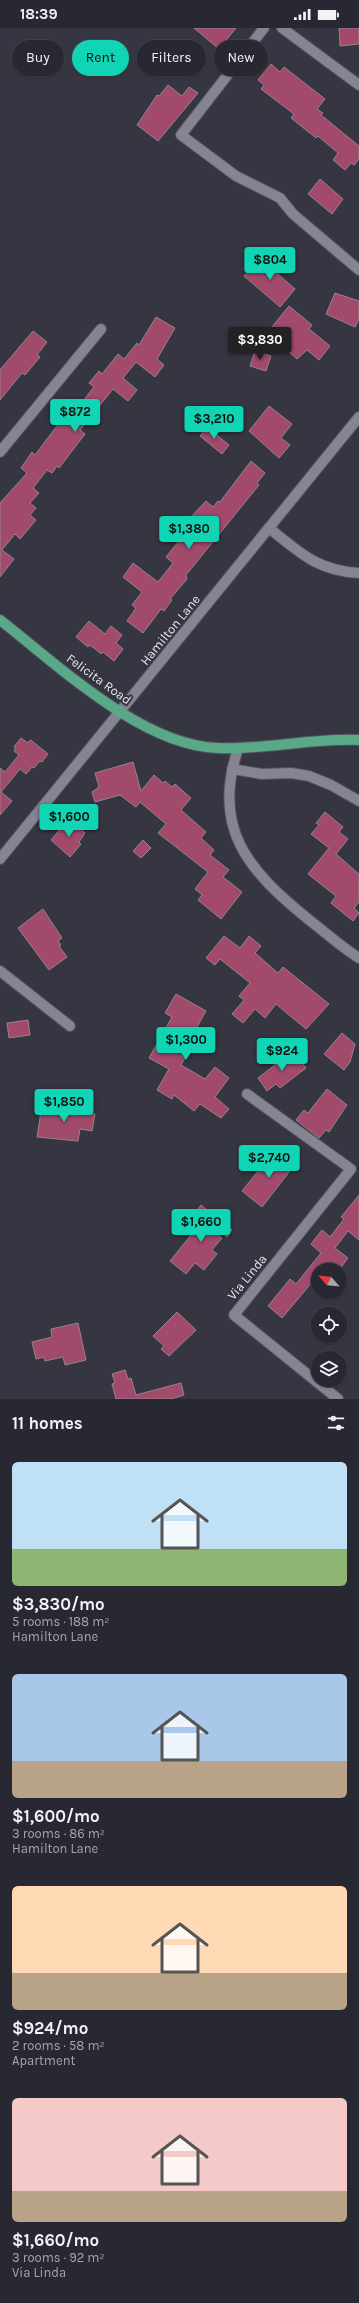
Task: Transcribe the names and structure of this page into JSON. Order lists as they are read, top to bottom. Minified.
{"streets":{"main road":["Felicita Road"],"street":["Hamilton Lane","Via Linda"]},"crossings":[["Hamilton Lane","Felicita Road"]],"north":"top left","page":{"status":"18:39","chip":["Buy","Rent","Filters","New"],"price":["$804","$3,830","$872","$3,210","$1,380","$1,600","$1,300","$924","$1,850","$2,740","$1,660"],"heading":"11 homes","list":[{"name":"$3,830/mo","note":"5 rooms · 188 m² · Hamilton Lane"},{"name":"$1,600/mo","note":"3 rooms · 86 m² · Hamilton Lane"},{"name":"$924/mo","note":"2 rooms · 58 m² · Apartment"},{"name":"$1,660/mo","note":"3 rooms · 92 m² · Via Linda"}]}}
